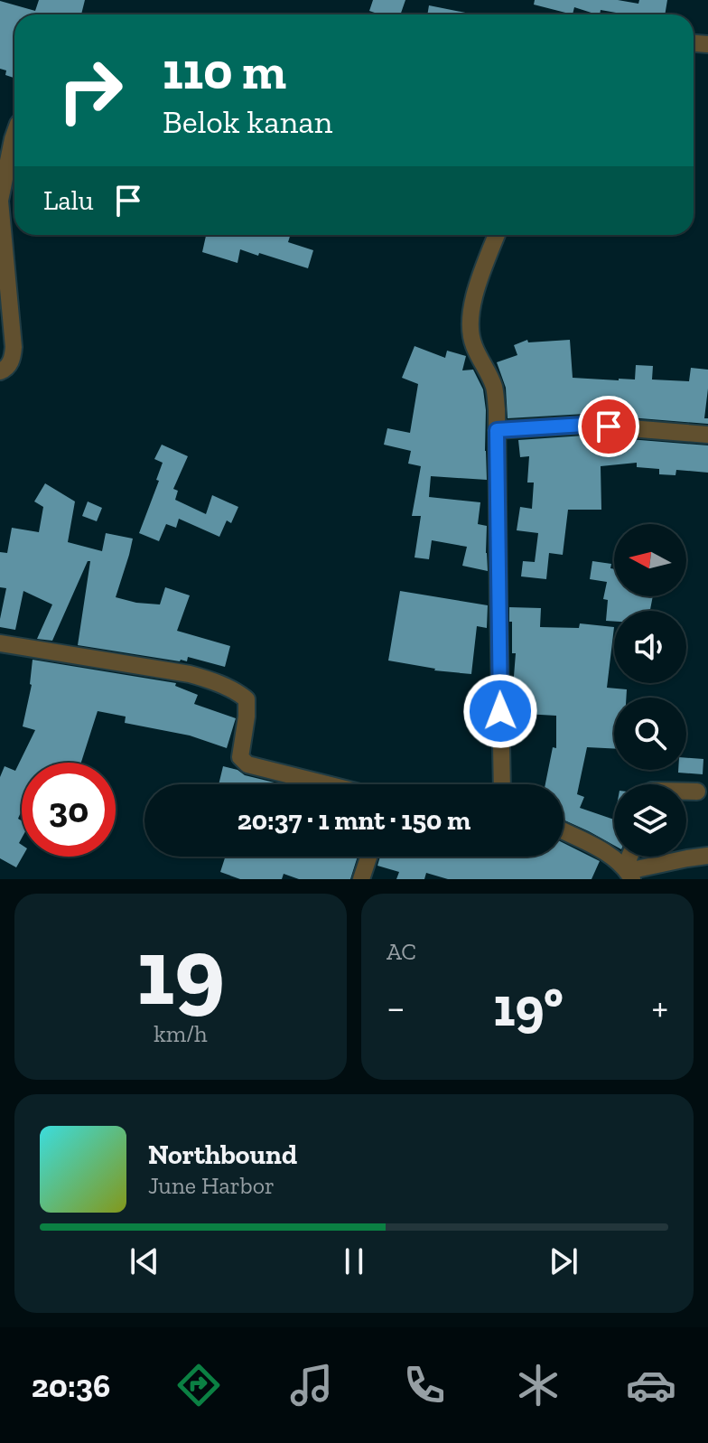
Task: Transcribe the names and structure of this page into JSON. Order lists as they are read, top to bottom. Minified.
{"north":"left","page":{"turn":["110 m","Belok kanan"],"then":"Lalu","limit":"30","trip":"20:37 · 1 mnt · 150 m","tile":[["19","km/h"],"AC"],"heat":["−","19°","+"],"song":["Northbound","June Harbor"],"tabs":"20:36"}}
